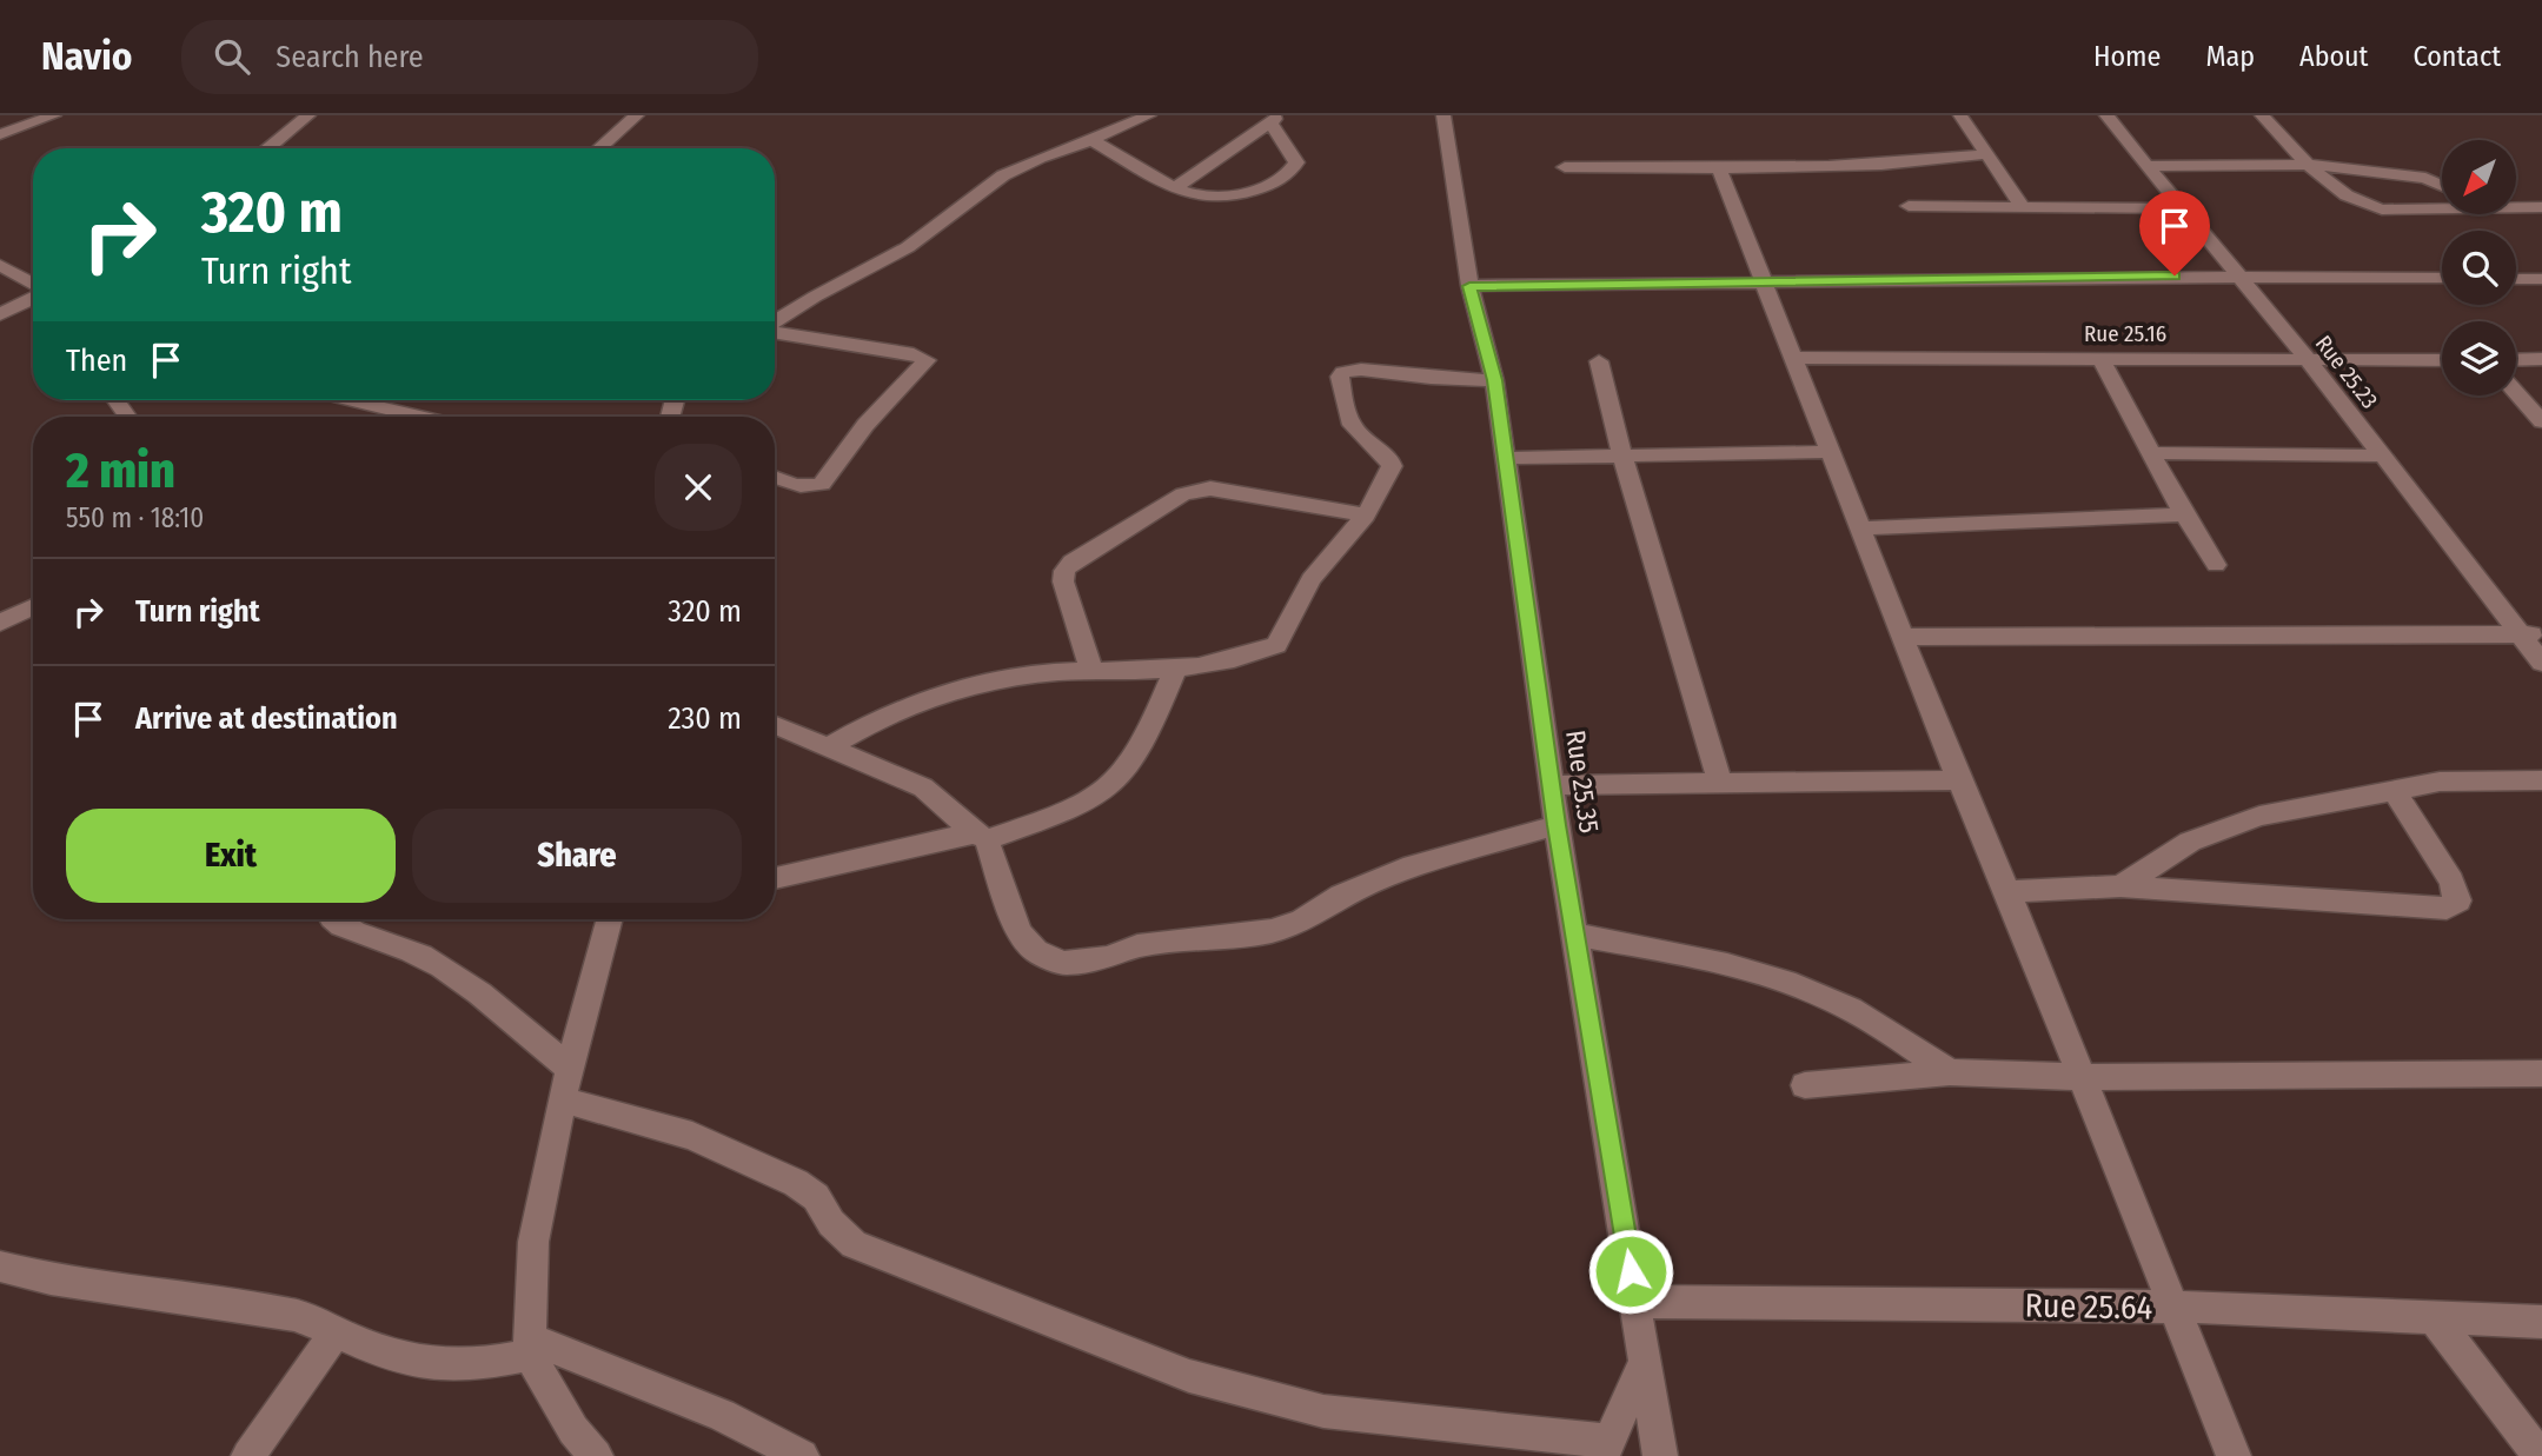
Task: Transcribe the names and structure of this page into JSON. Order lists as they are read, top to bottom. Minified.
{"streets":{"street":["Rue 25.16","Rue 25.23","Rue 25.35","Rue 25.64"]},"crossings":[["Rue 25.16","Rue 25.23"],["Rue 25.35","Rue 25.64"]],"north":"bottom left","page":{"header":"Navio","search":"Search here","nav":["Home","Map","About","Contact"],"turn":["320 m","Turn right"],"then":"Then","heading":["2 min","550 m · 18:10"],"list":[{"name":"Turn right","value":"320 m"},{"name":"Arrive at destination","value":"230 m"}],"buttons":["Exit","Share"]}}
